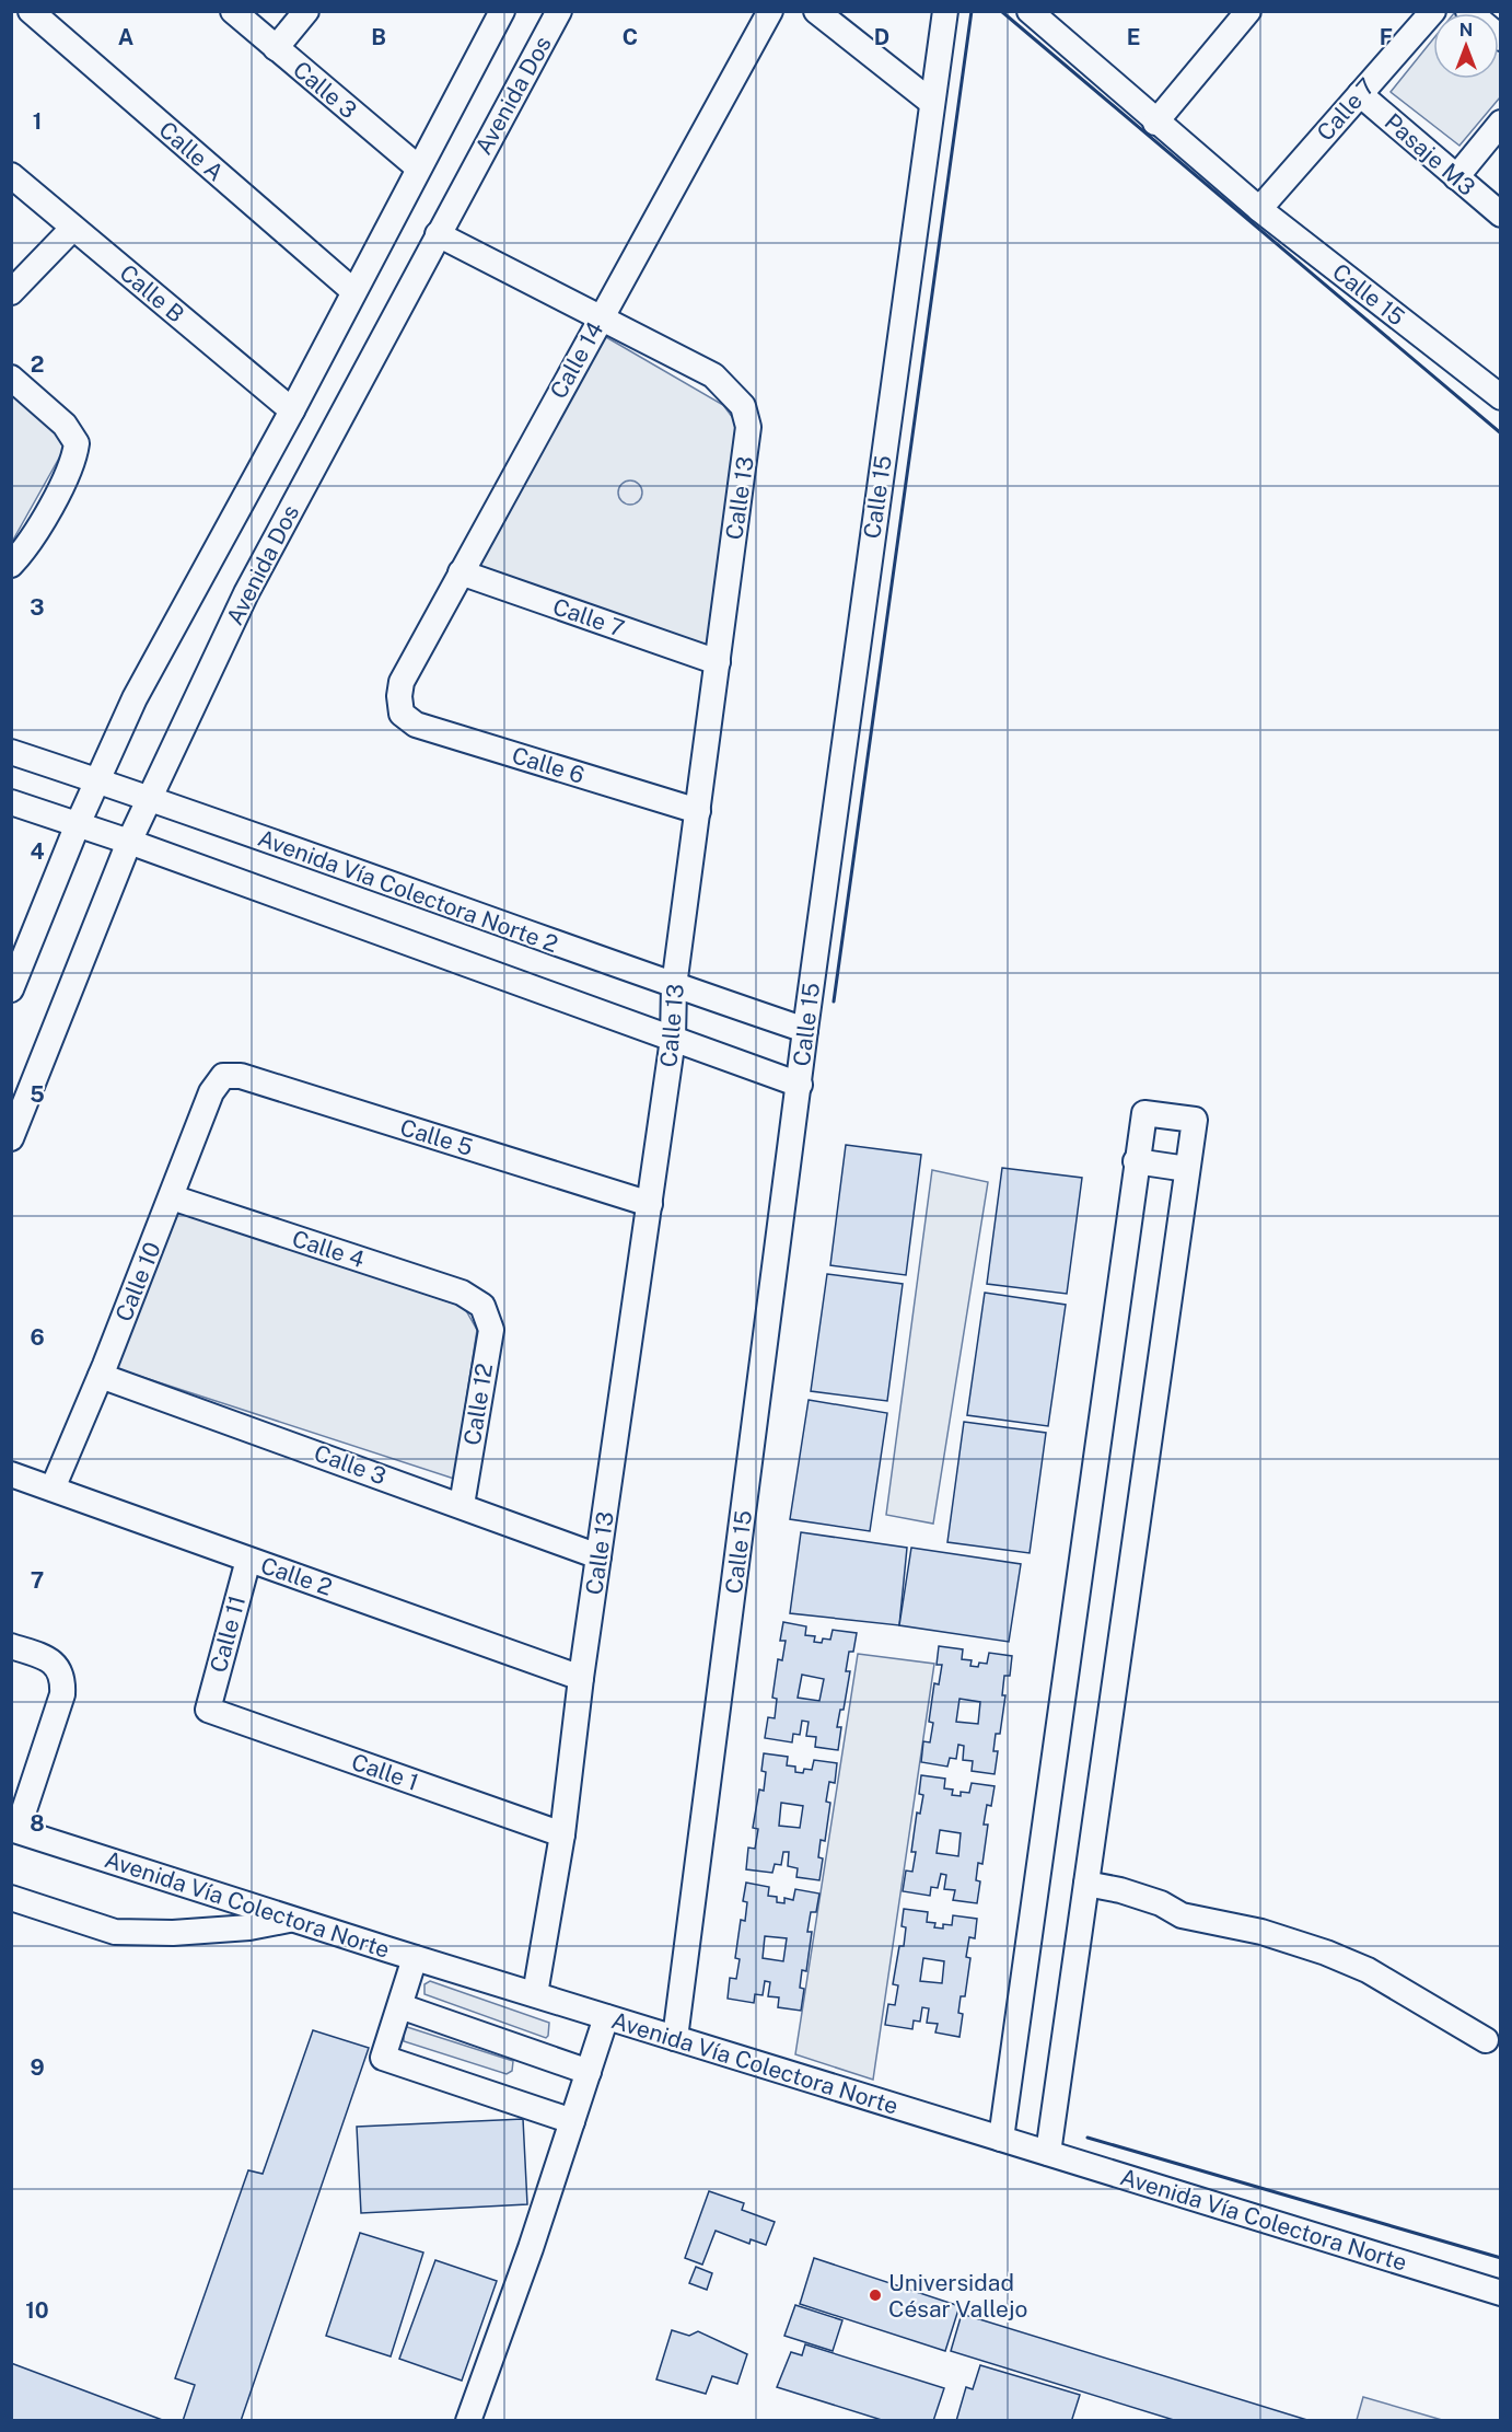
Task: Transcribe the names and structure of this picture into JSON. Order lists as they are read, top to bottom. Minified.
{"streets":{"street":["Calle 3","Avenida Dos","Calle 7","Calle A","Pasaje M3","Calle B","Calle 15","Calle 14","Calle 13","Calle 6","Avenida Vía Colectora Norte 2","Calle 5","Calle 4","Calle 10","Calle 12","Calle 2","Calle 11","Calle 1","Avenida Vía Colectora Norte"]},"crossings":[["Calle 3","Avenida Dos"],["Calle 3","Calle 13"],["Calle 3","Calle 10"],["Calle 3","Calle 12"],["Avenida Dos","Calle A"],["Avenida Dos","Calle B"],["Avenida Dos","Calle 13"],["Avenida Dos","Avenida Vía Colectora Norte 2"],["Calle 7","Pasaje M3"],["Calle 7","Calle 15"],["Calle 7","Calle 14"],["Calle 7","Calle 13"],["Calle 15","Avenida Vía Colectora Norte 2"],["Calle 15","Avenida Vía Colectora Norte"],["Calle 14","Calle 13"],["Calle 14","Calle 6"],["Calle 13","Calle 6"],["Calle 13","Avenida Vía Colectora Norte 2"],["Calle 13","Calle 5"],["Calle 13","Calle 2"],["Calle 13","Calle 1"],["Calle 13","Avenida Vía Colectora Norte"],["Calle 5","Calle 10"],["Calle 4","Calle 10"],["Calle 4","Calle 12"],["Calle 10","Calle 2"],["Calle 2","Calle 11"],["Calle 11","Calle 1"]],"places":["Universidad César Vallejo"],"north":"top","grid":{"columns":["A","B","C","D","E","F"],"rows":["1","2","3","4","5","6","7","8","9","10"]}}
